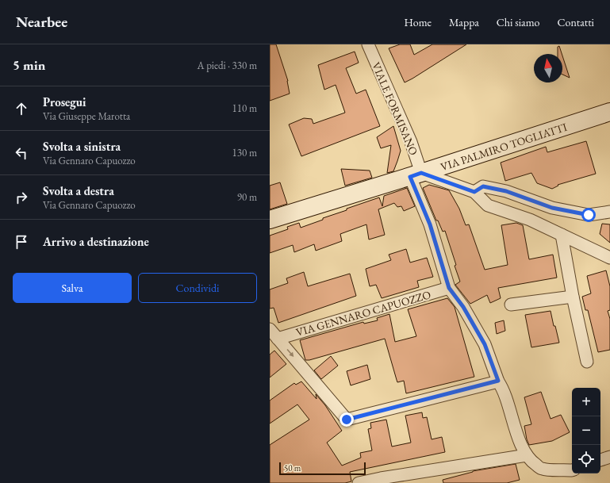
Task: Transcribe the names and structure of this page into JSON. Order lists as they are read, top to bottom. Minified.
{"streets":{"street":["VIALE FORMISANO","VIA PALMIRO TOGLIATTI","VIA GENNARO CAPUOZZO"]},"crossings":[["VIALE FORMISANO","VIA PALMIRO TOGLIATTI"]],"scale_bar":"50 m","north":"top","page":{"header":"Nearbee","nav":["Home","Mappa","Chi siamo","Contatti"],"heading":["5 min","A piedi · 330 m"],"list":[["Prosegui","Via Giuseppe Marotta","110 m"],["Svolta a sinistra","Via Gennaro Capuozzo","130 m"],["Svolta a destra","Via Gennaro Capuozzo","90 m"],"Arrivo a destinazione"],"buttons":["Salva","Condividi"],"map_buttons":["+","−"],"scale":"50 m"}}
